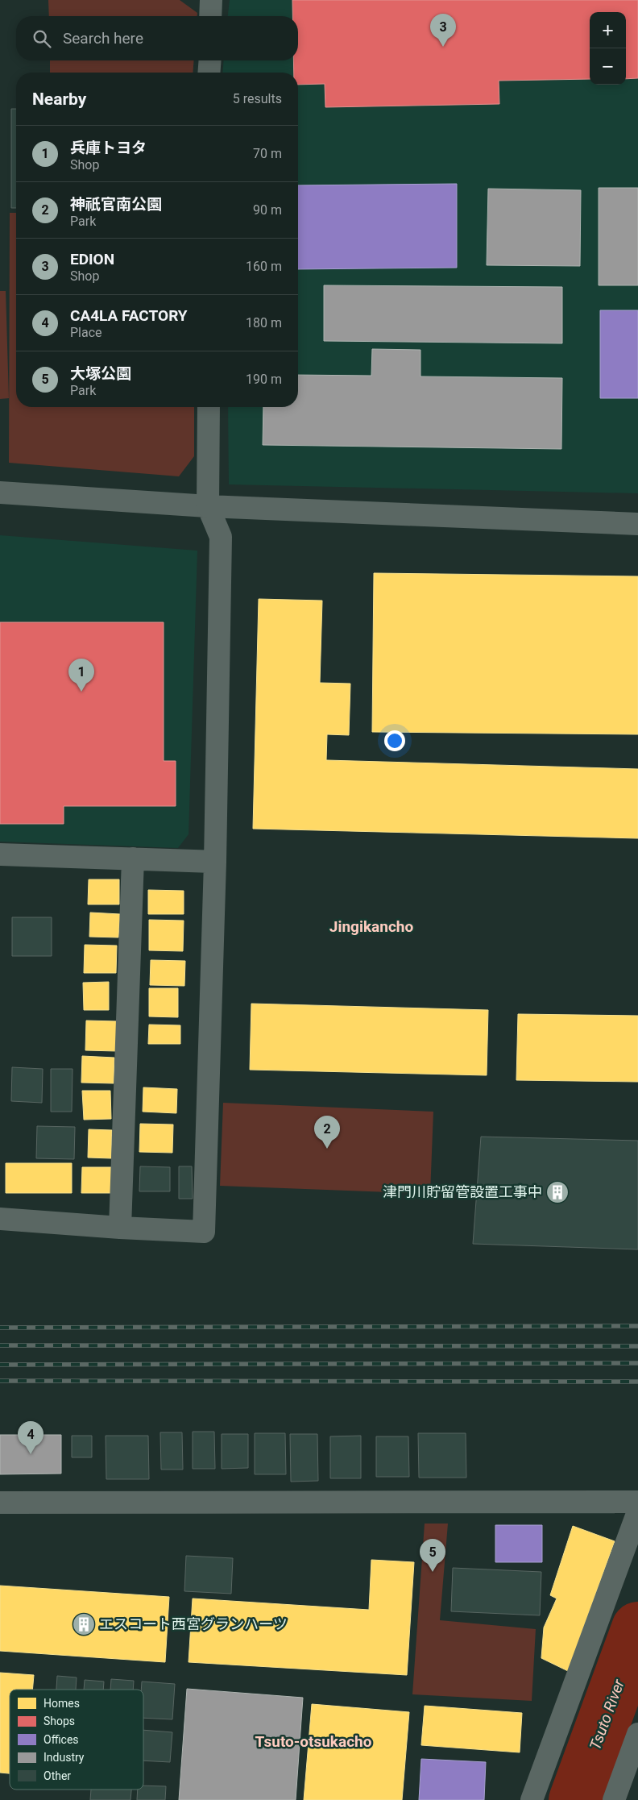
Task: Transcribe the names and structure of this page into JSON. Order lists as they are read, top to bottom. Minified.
{"districts":["Jingikancho","Tsuto-otsukacho"],"water":["Tsuto River"],"places":{"building":["津門川貯留管設置工事中","エスコート西宮グランハーツ"]},"legend":["Homes","Shops","Offices","Industry","Other"],"page":{"map_buttons":["+","−"],"pins":["3","1","2","4","5"],"search":"Search here","heading":["Nearby","5 results"],"list":[{"mark":"1","name":"兵庫トヨタ","note":"Shop","value":"70 m"},{"mark":"2","name":"神祇官南公園","note":"Park","value":"90 m"},{"mark":"3","name":"EDION","note":"Shop","value":"160 m"},{"mark":"4","name":"CA4LA FACTORY","note":"Place","value":"180 m"},{"mark":"5","name":"大塚公園","note":"Park","value":"190 m"}]}}
